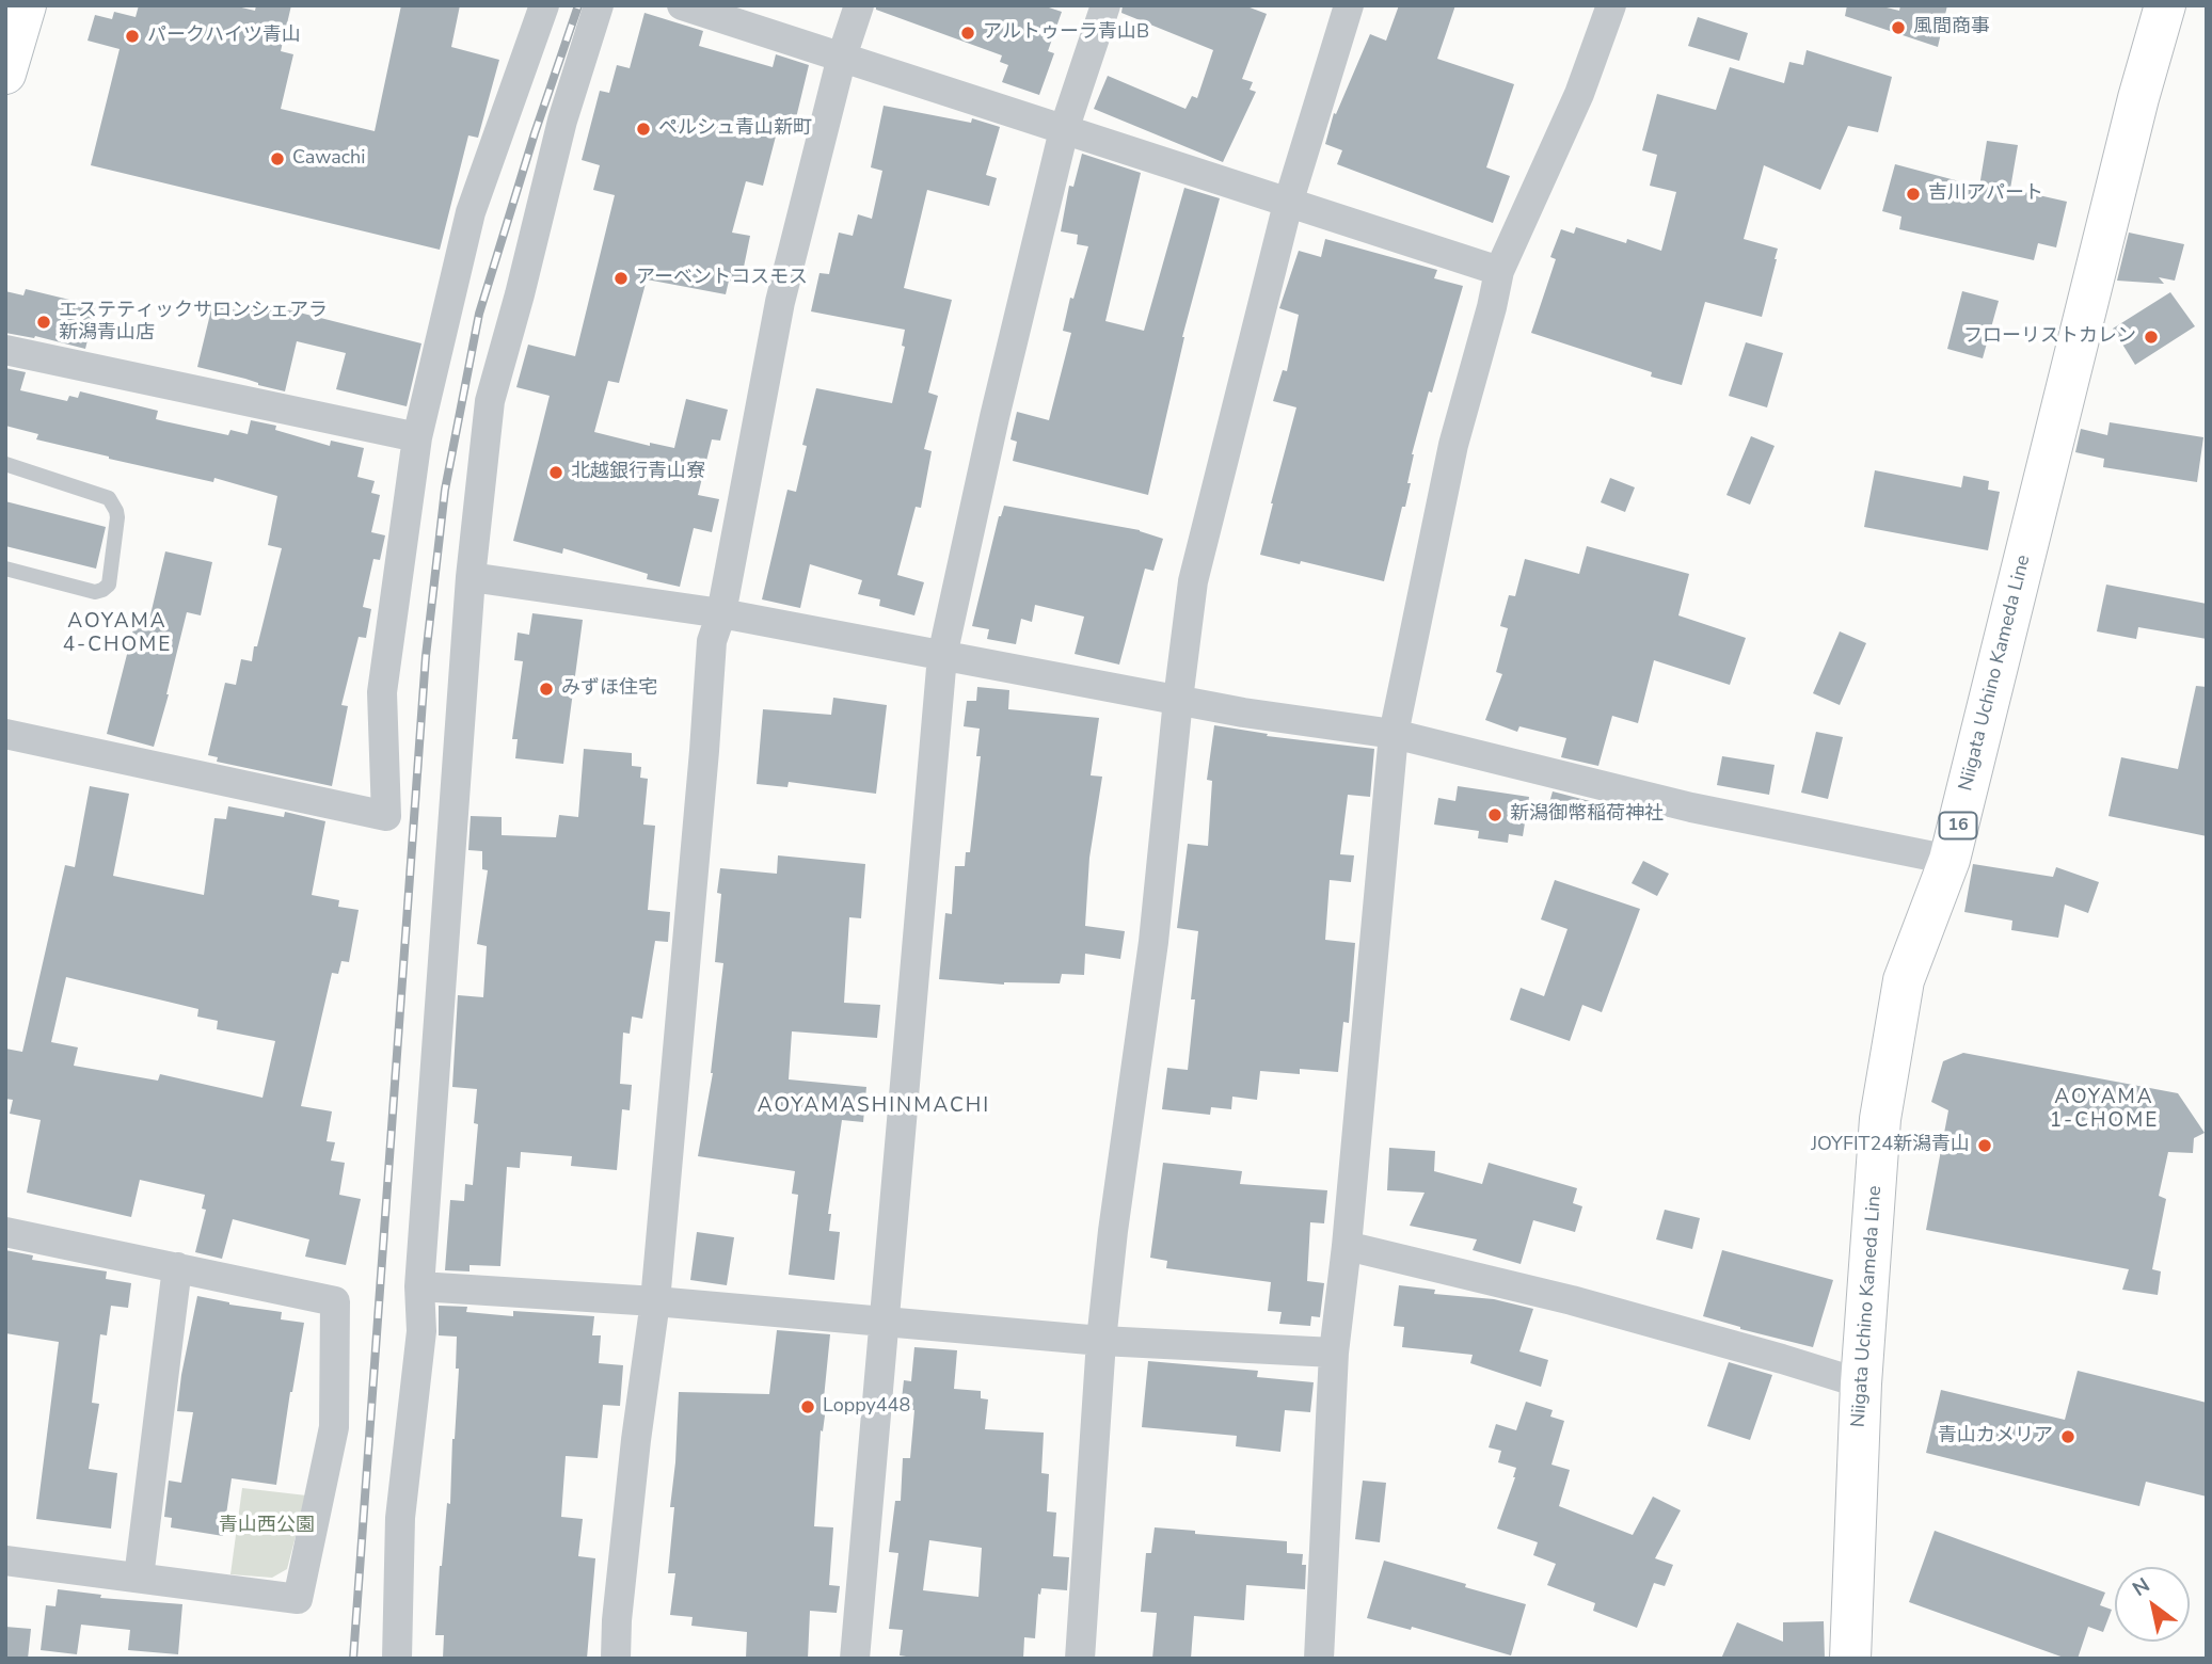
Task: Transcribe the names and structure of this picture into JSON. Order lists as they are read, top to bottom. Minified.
{"streets":{"main road":["Niigata Uchino Kameda Line","16"]},"districts":["AOYAMA 4-CHOME","AOYAMA 1-CHOME","AOYAMASHINMACHI"],"parks":["青山西公園"],"places":["風間商事","アルトゥーラ青山B","パークハイツ青山","ペルシュ青山新町","Cawachi","吉川アパート","アーベントコスモス","エステティックサロンシェアラ 新潟青山店","フローリストカレン","北越銀行青山寮","みずほ住宅","新潟御幣稲荷神社","JOYFIT24新潟青山","Loppy448","青山カメリア"],"north":"top left"}
